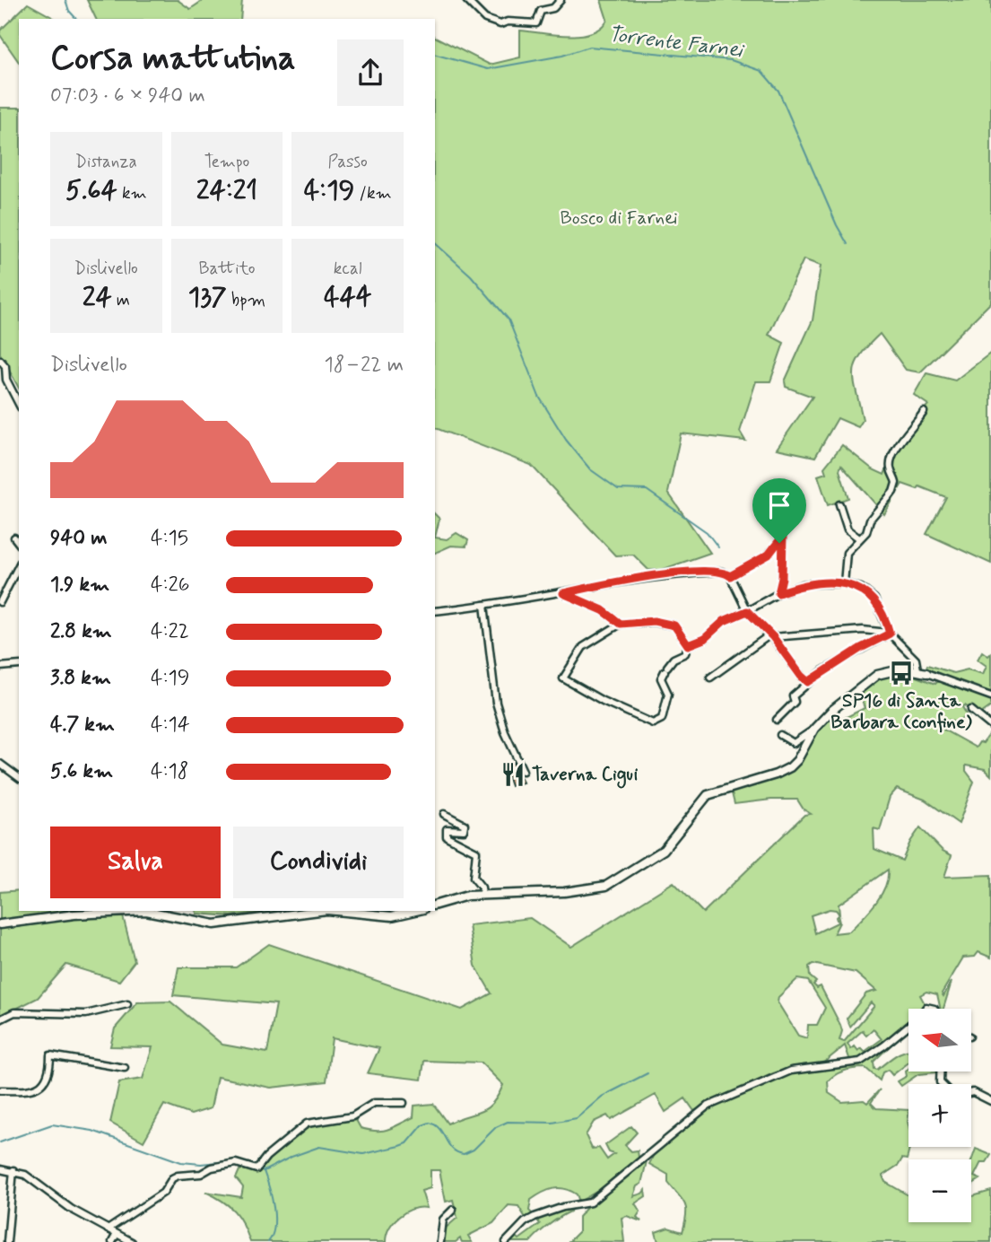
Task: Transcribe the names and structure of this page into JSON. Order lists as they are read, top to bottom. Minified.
{"water":["Torrente Farnei"],"parks":["Bosco di Farnei"],"places":{"bus stop":["SP16 di Santa Barbara (confine)"],"restaurant":["Taverna Cigui"]},"north":"left","page":{"heading":["Corsa mattutina","07:03 · 6 × 940 m"],"stats":[["Distanza","5.64 km"],["Tempo","24:21"],["Passo","4:19 /km"],["Dislivello","24 m"],["Battito","137 bpm"],["kcal","444"]],"chart":["Dislivello","18–22 m"],"list":[{"name":"940 m","note":"4:15"},{"name":"1.9 km","note":"4:26"},{"name":"2.8 km","note":"4:22"},{"name":"3.8 km","note":"4:19"},{"name":"4.7 km","note":"4:14"},{"name":"5.6 km","note":"4:18"}],"buttons":["Salva","Condividi"],"map_buttons":["+","−"]}}
